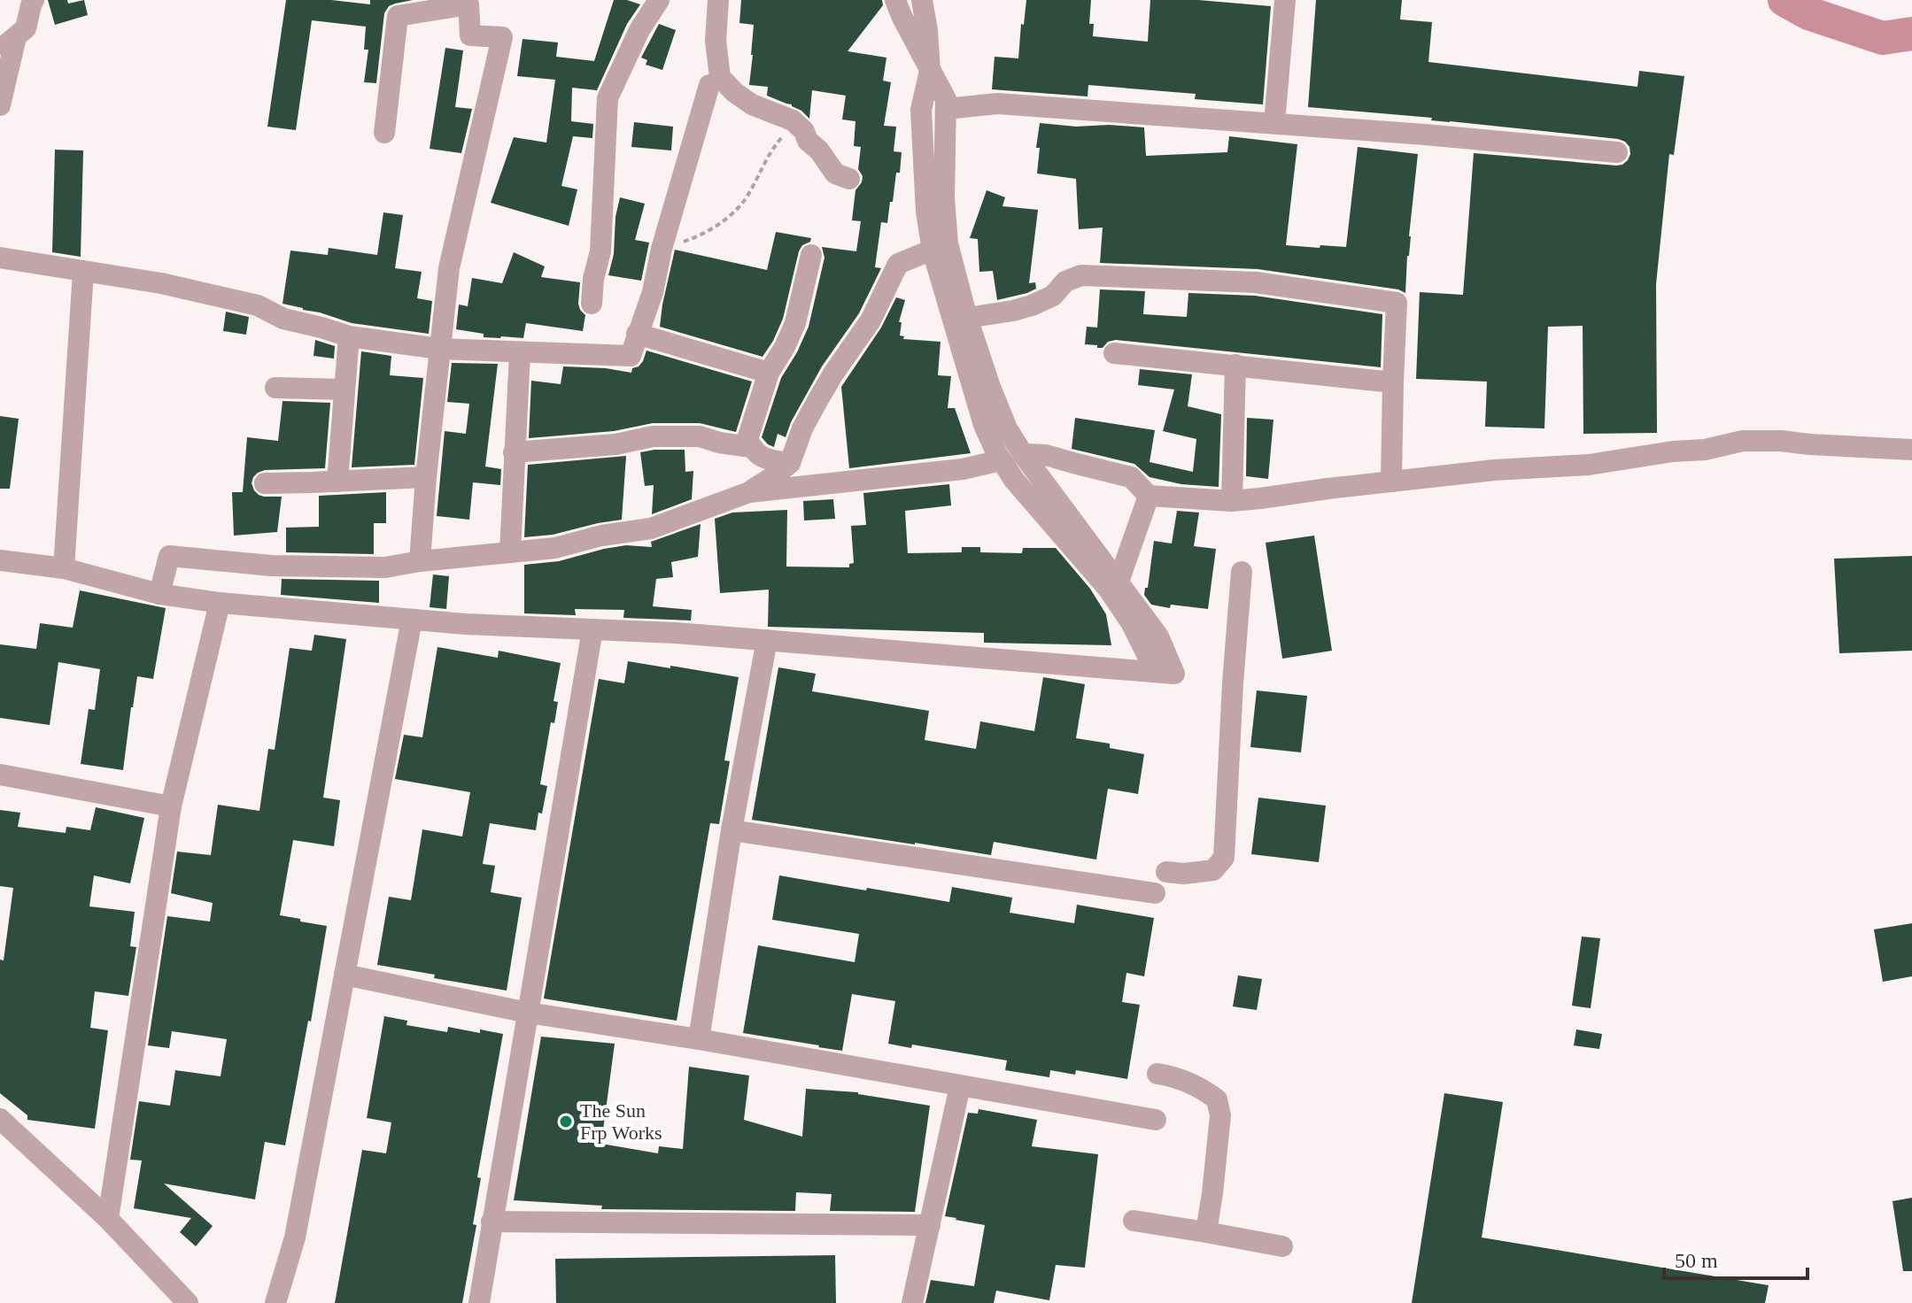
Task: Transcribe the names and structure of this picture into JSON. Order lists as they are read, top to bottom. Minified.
{"places":["The Sun Frp Works"],"scale_bar":"50 m"}
